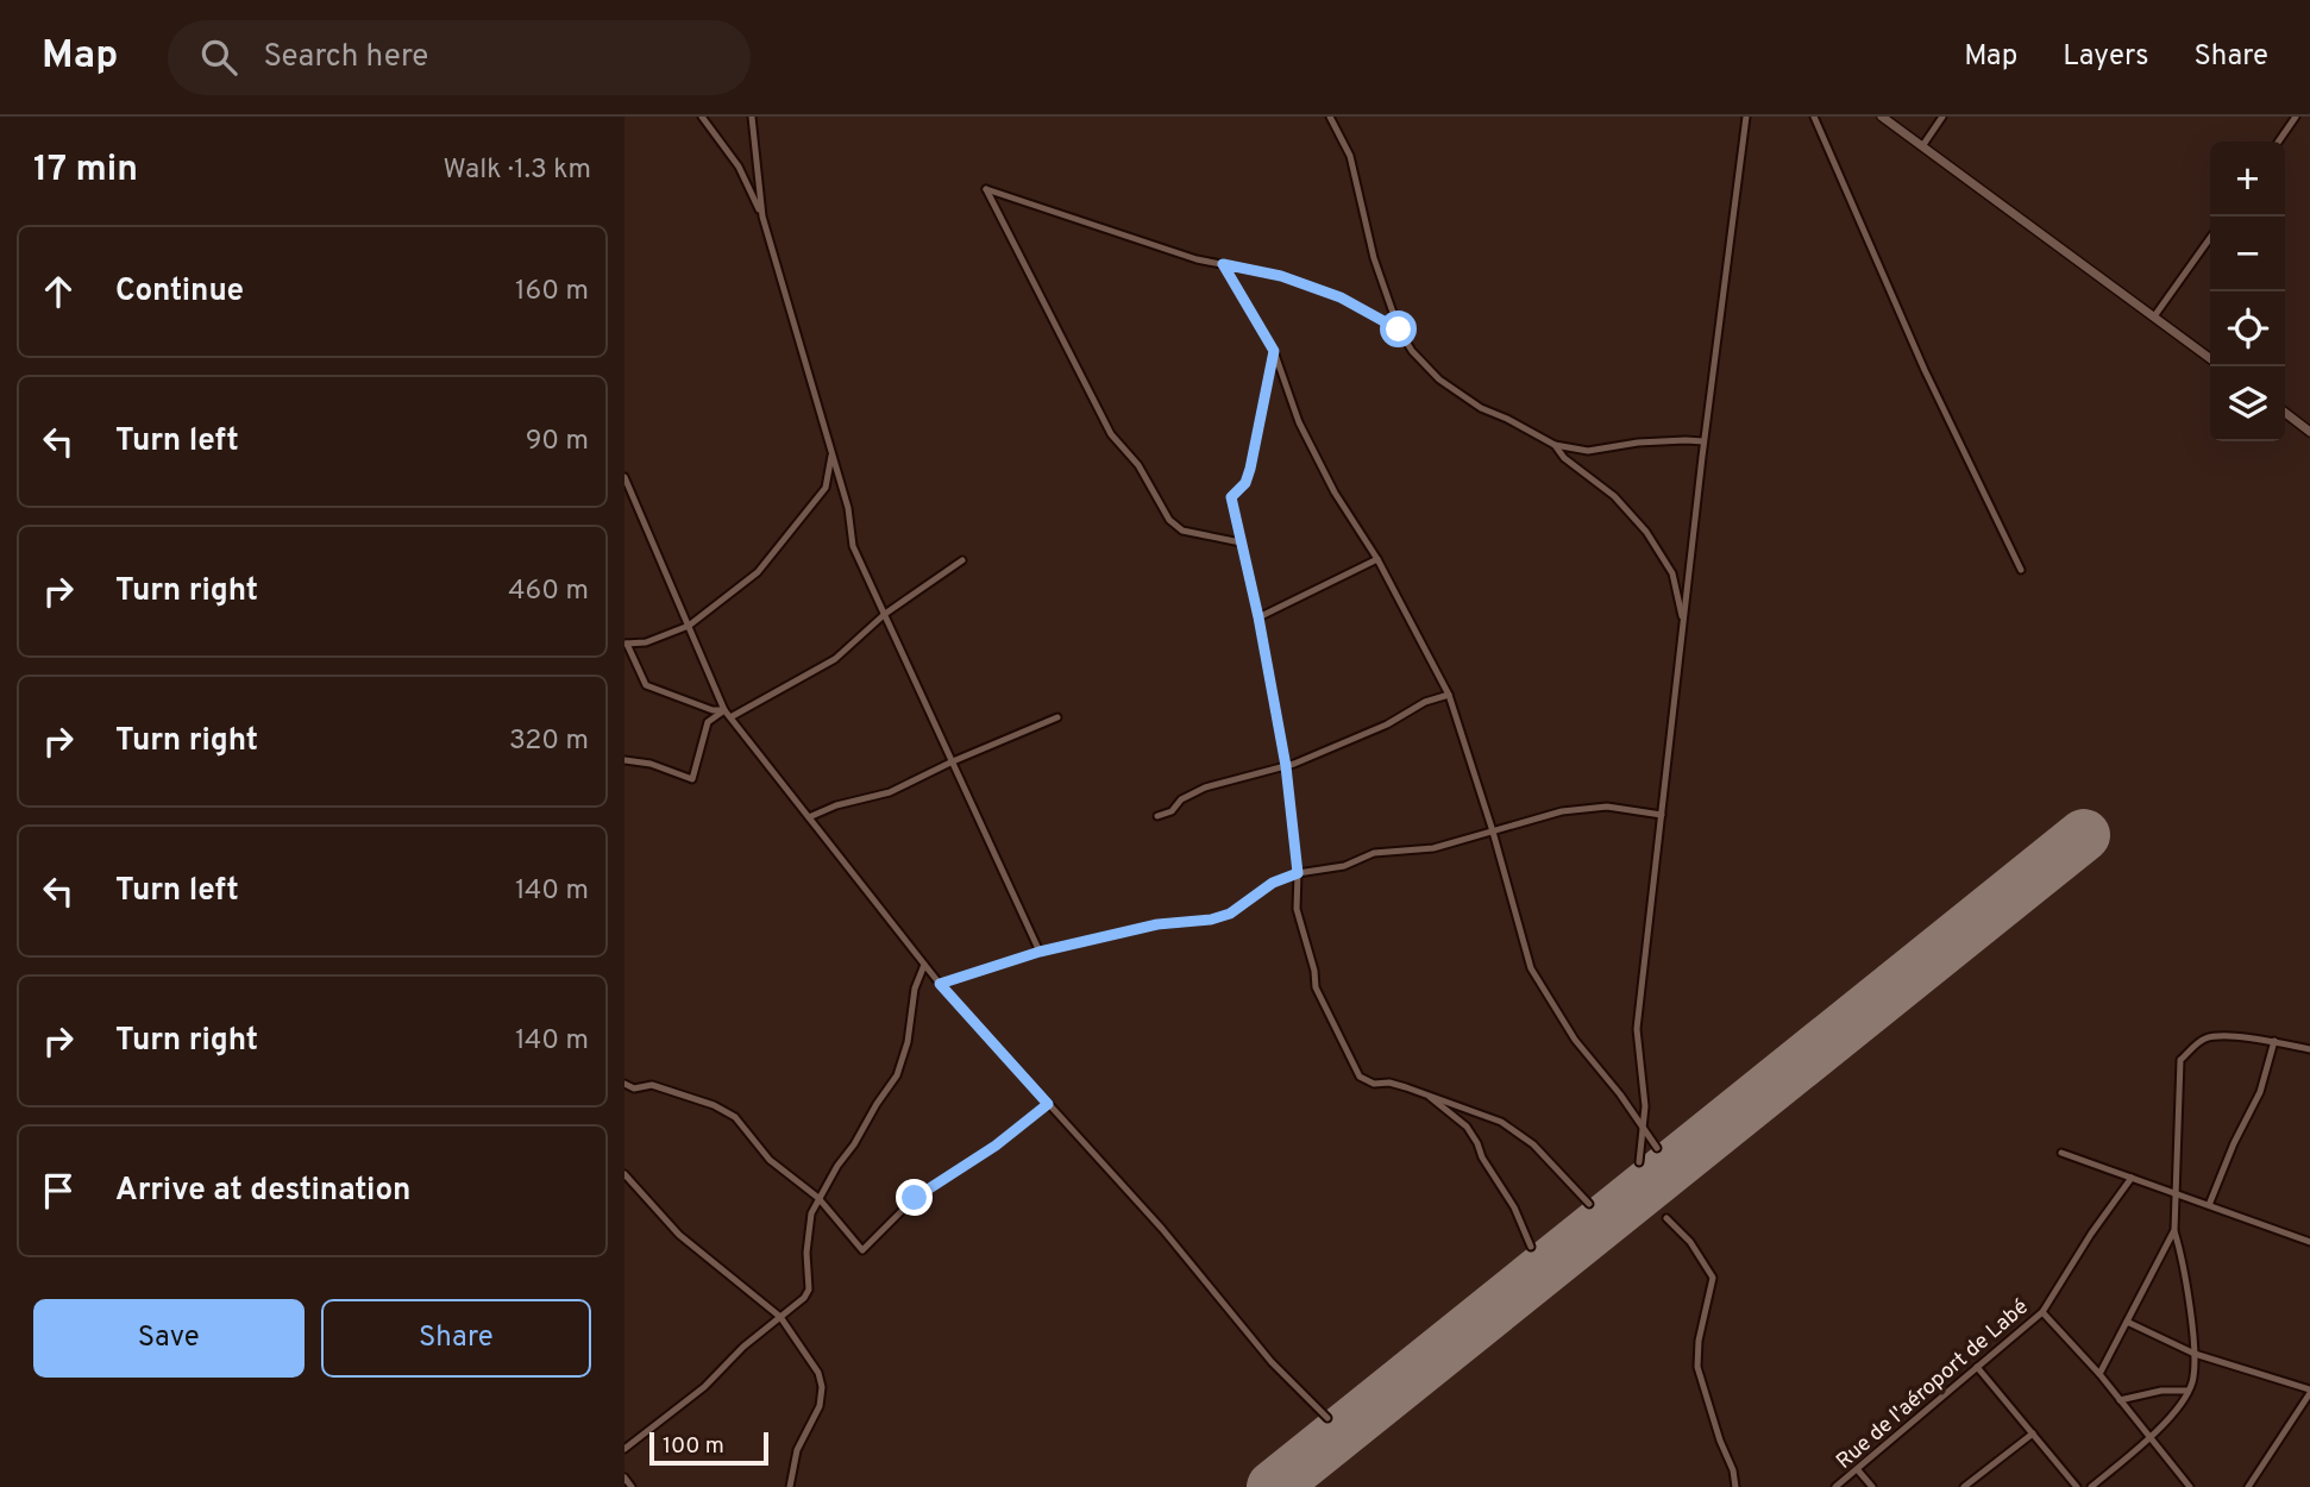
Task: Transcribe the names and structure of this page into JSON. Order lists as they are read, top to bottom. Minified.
{"streets":{"street":["Rue de l'aéroport de Labé"]},"scale_bar":"100 m","page":{"header":"Map","search":"Search here","nav":["Map","Layers","Share"],"heading":["17 min","Walk · 1.3 km"],"map_buttons":["+","−"],"list":[["Continue","160 m"],["Turn left","90 m"],["Turn right","460 m"],["Turn right","320 m"],["Turn left","140 m"],["Turn right","140 m"],"Arrive at destination"],"buttons":["Save","Share"],"scale":"100 m"}}
